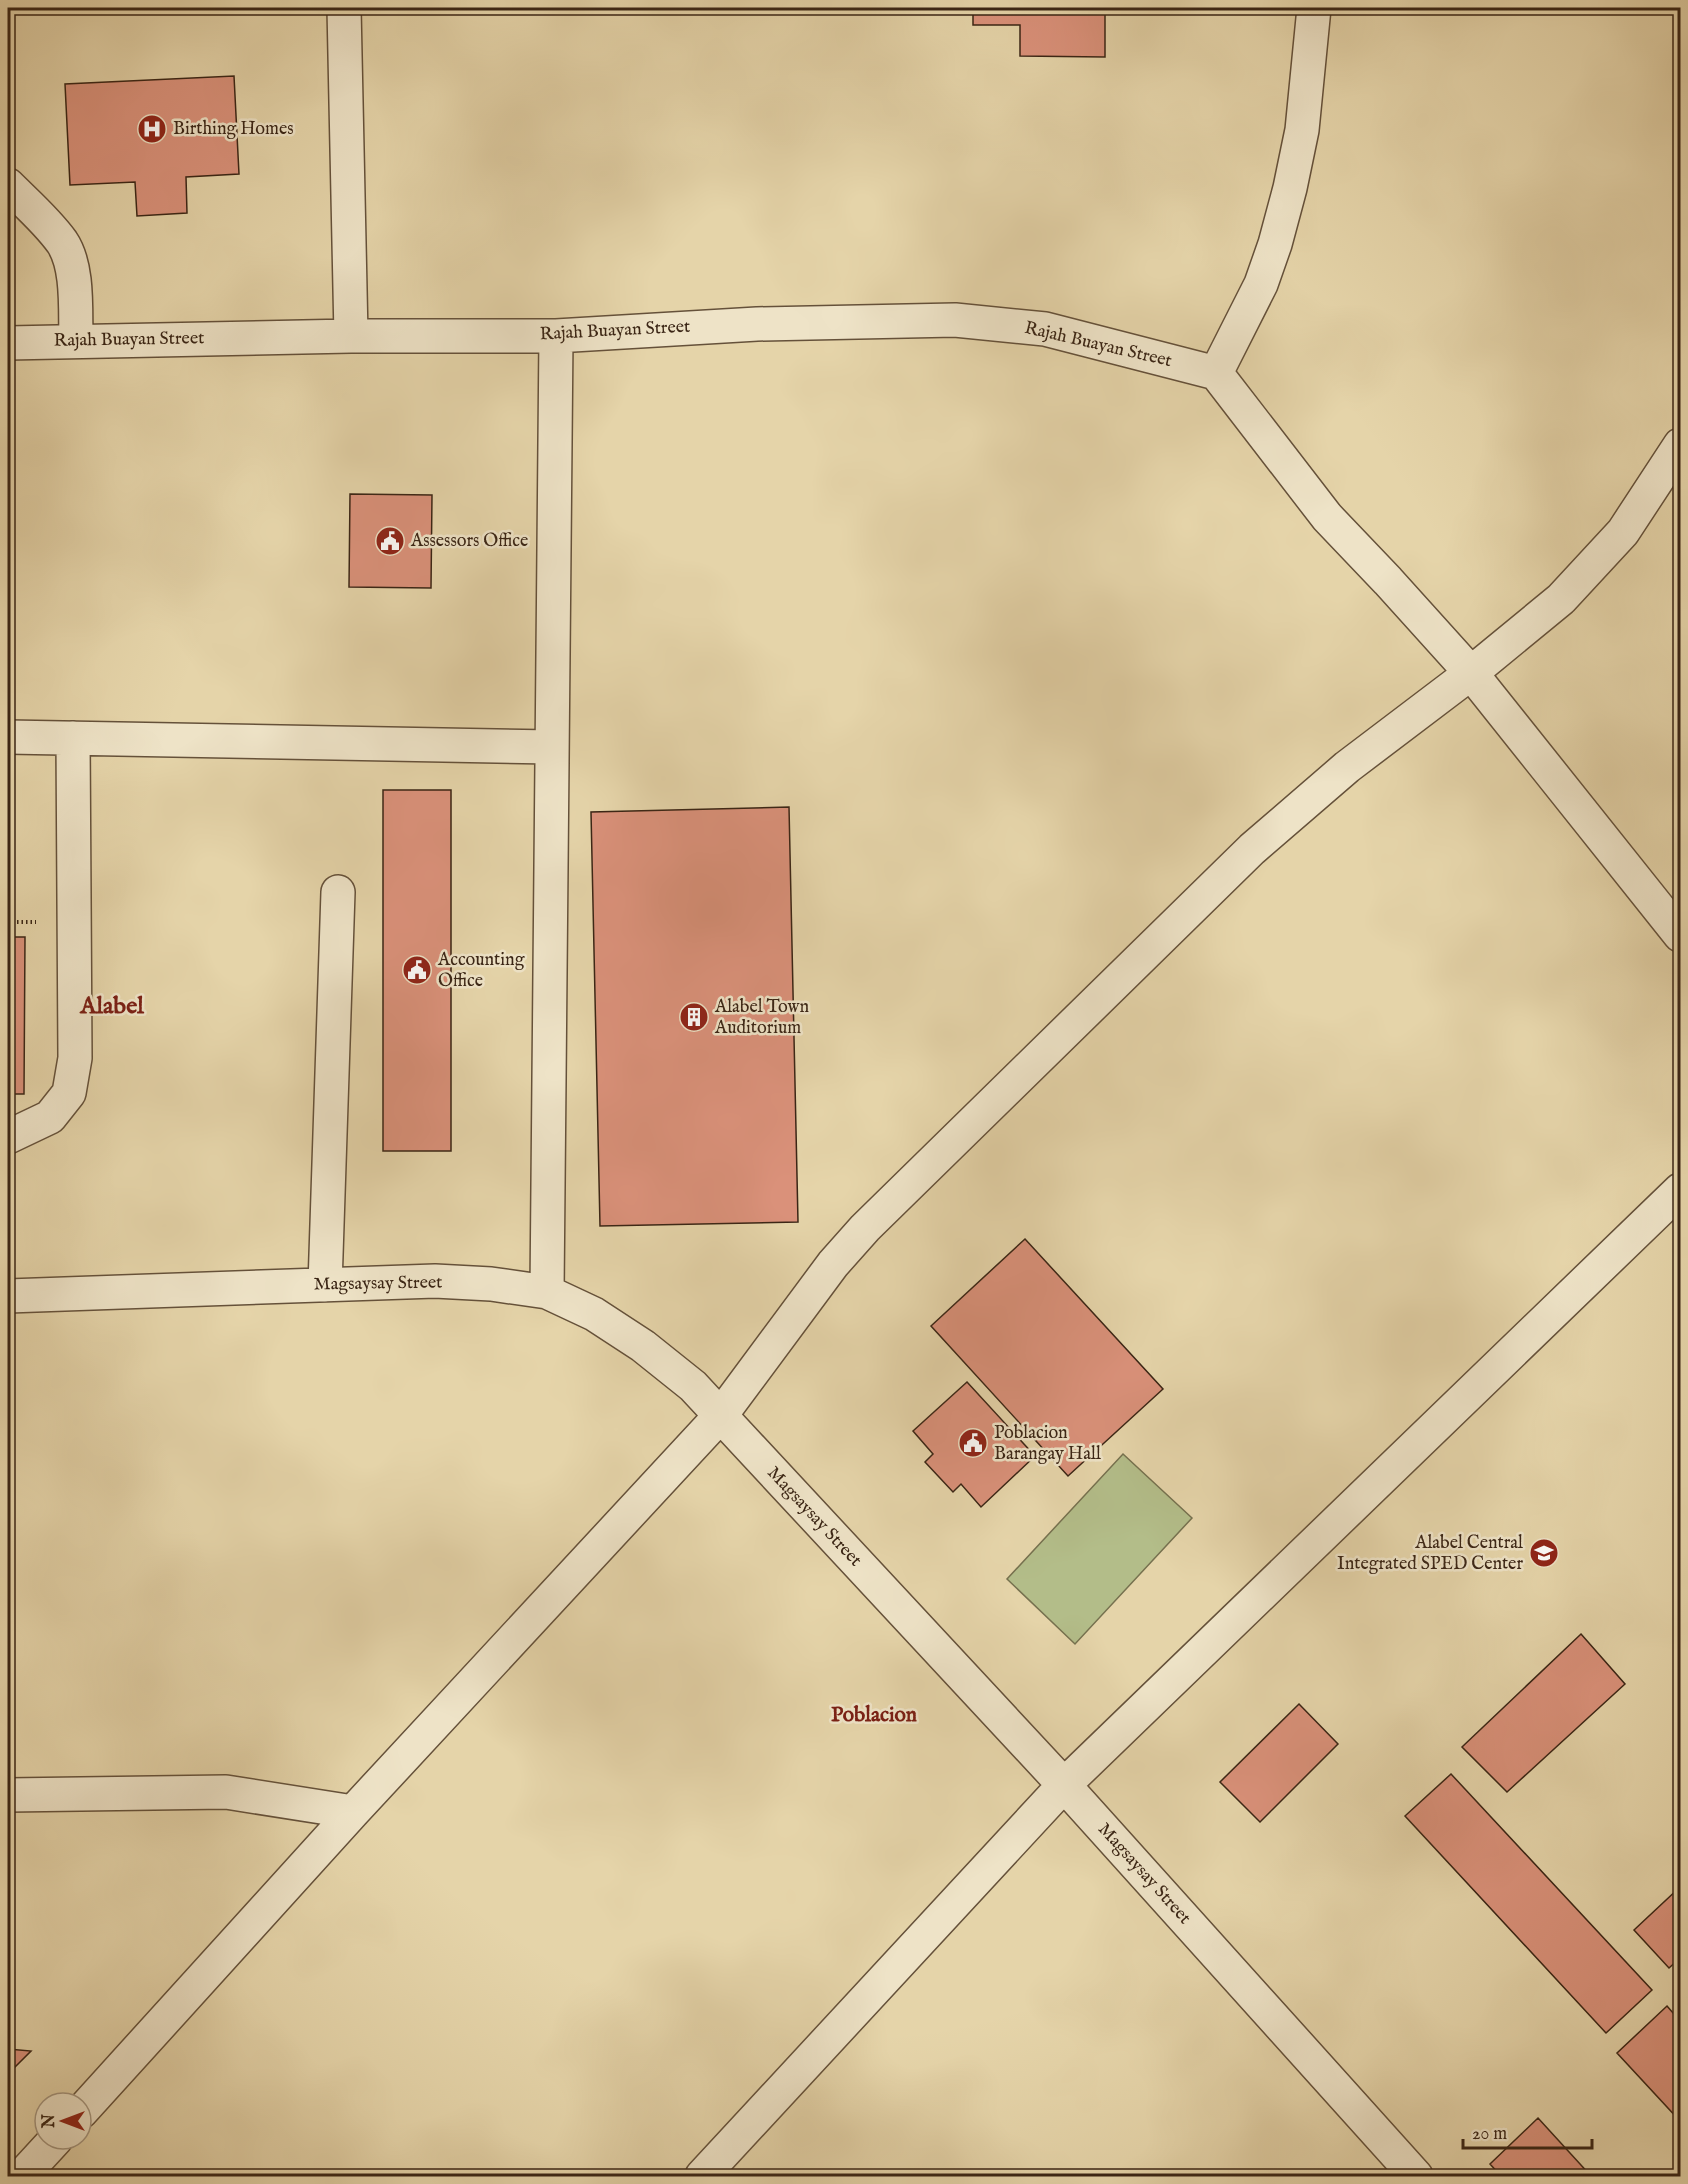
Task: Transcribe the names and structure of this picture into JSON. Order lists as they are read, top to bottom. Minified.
{"streets":{"street":["Rajah Buayan Street","Magsaysay Street"]},"districts":["Alabel","Poblacion"],"places":{"hospital":["Birthing Homes"],"public building":["Assessors Office","Accounting Office","Poblacion Barangay Hall"],"building":["Alabel Town Auditorium"],"school or university":["Alabel Central Integrated SPED Center"]},"scale_bar":"20 m","north":"left"}
